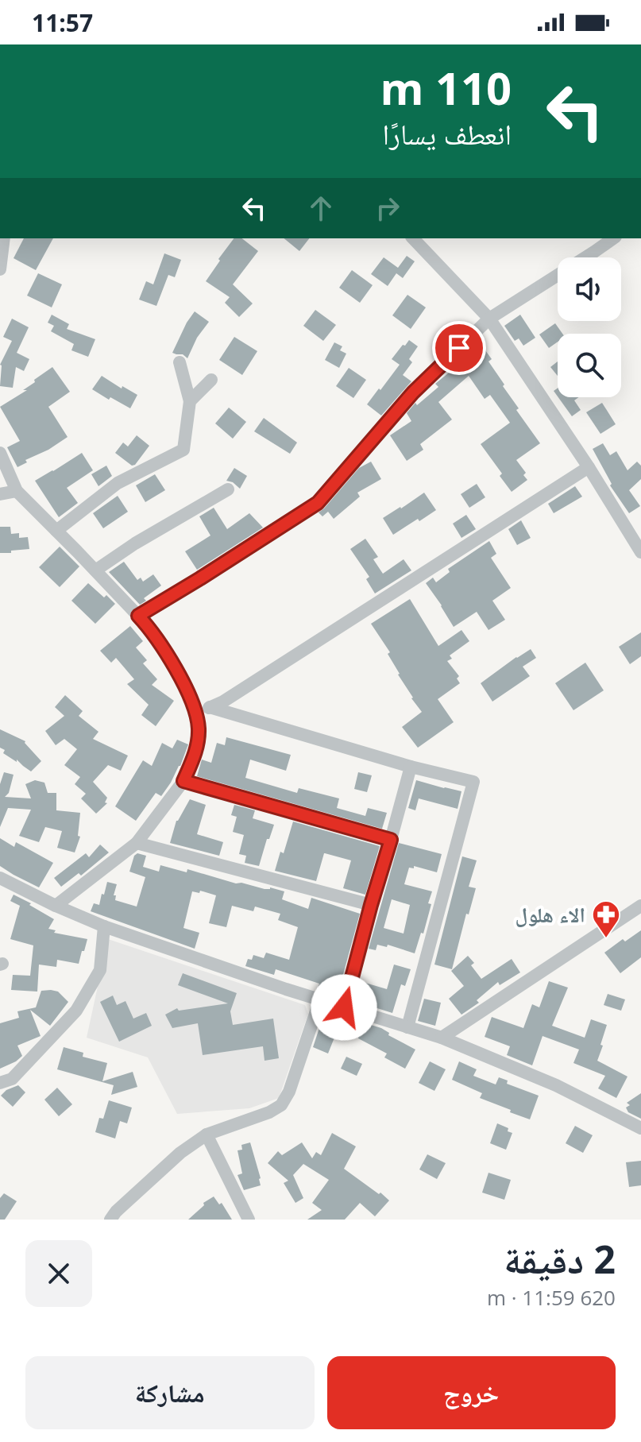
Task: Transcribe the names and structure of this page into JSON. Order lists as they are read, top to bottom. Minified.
{"places":{"pharmacy":["الاء هلول"]},"page":{"status":"11:57","turn":["110 m","انعطف يسارًا"],"heading":["2 دقيقة","620 m · 11:59"],"buttons":["خروج","مشاركة"]}}
